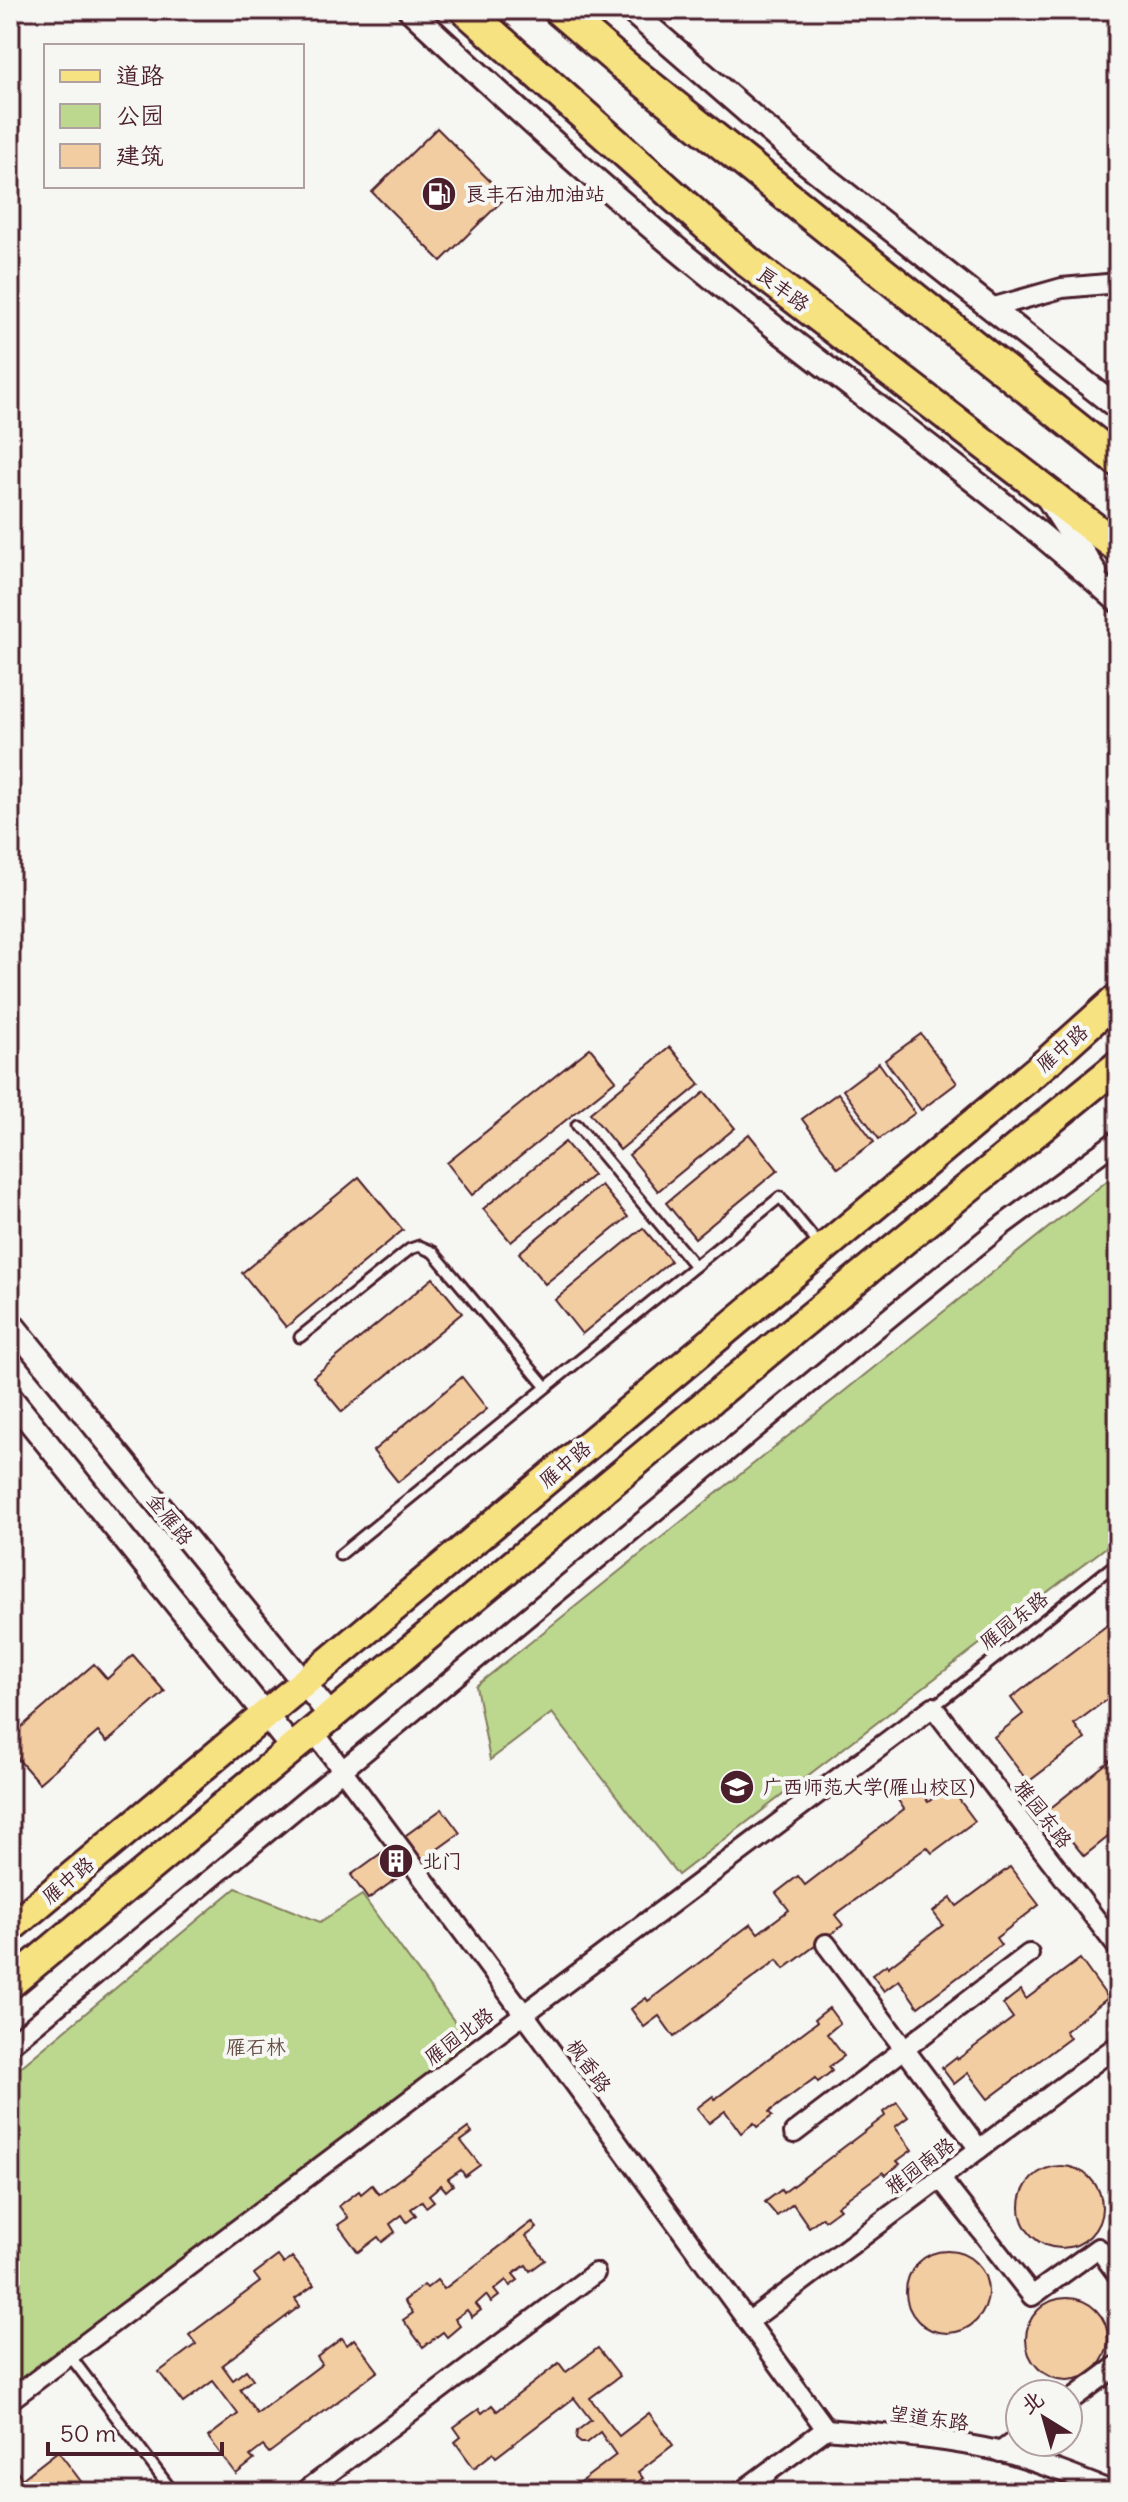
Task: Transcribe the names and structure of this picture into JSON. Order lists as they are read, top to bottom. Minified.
{"streets":{"highway":["良丰路"],"main road":["雁中路"],"street":["金雁路","雅园东路","雁园北路","枫香路","雅园南路","望道东路"],"lane":["雁园东路"]},"crossings":[["雁中路","金雁路"],["金雁路","枫香路"],["雁园东路","雅园东路"],["雁园东路","雁园北路"],["雅园东路","雁园北路"],["雁园北路","枫香路"],["枫香路","雅园南路"],["枫香路","望道东路"]],"parks":["雁石林"],"places":{"fuel station":["良丰石油加油站"],"school or university":["广西师范大学(雁山校区)"],"building":["北门"]},"legend":["道路","公园","建筑"],"scale_bar":"50 m","north":"top left"}
